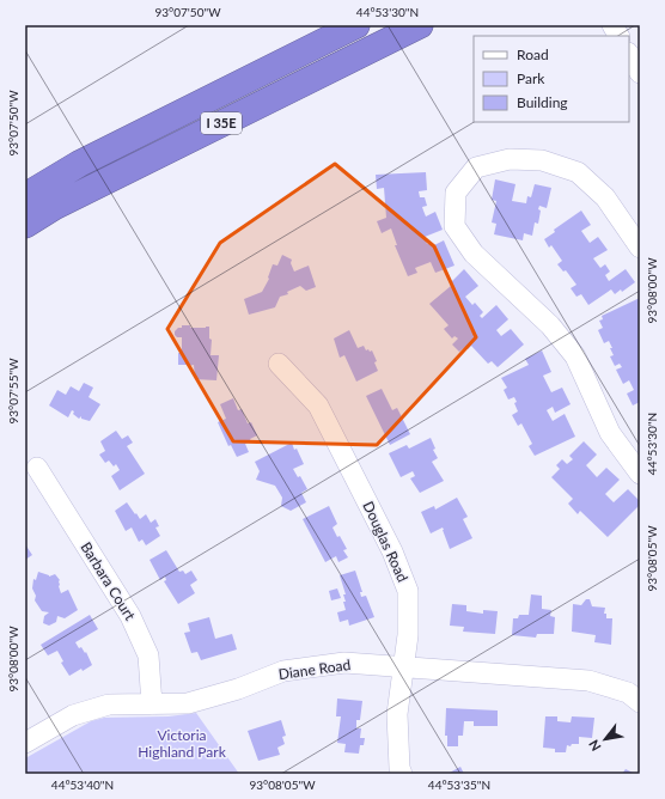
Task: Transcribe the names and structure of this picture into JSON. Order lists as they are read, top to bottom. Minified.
{"streets":{"highway":["I 35E"],"street":["Douglas Road","Barbara Court","Diane Road"]},"crossings":[["Douglas Road","Diane Road"],["Barbara Court","Diane Road"]],"parks":["Victoria Highland Park"],"legend":["Road","Park","Building"],"north":"bottom left","coordinates":["93°07'50\"W","44°53'30\"N","93°08'00\"W","93°07'55\"W","93°08'05\"W","44°53'40\"N","44°53'35\"N"]}
